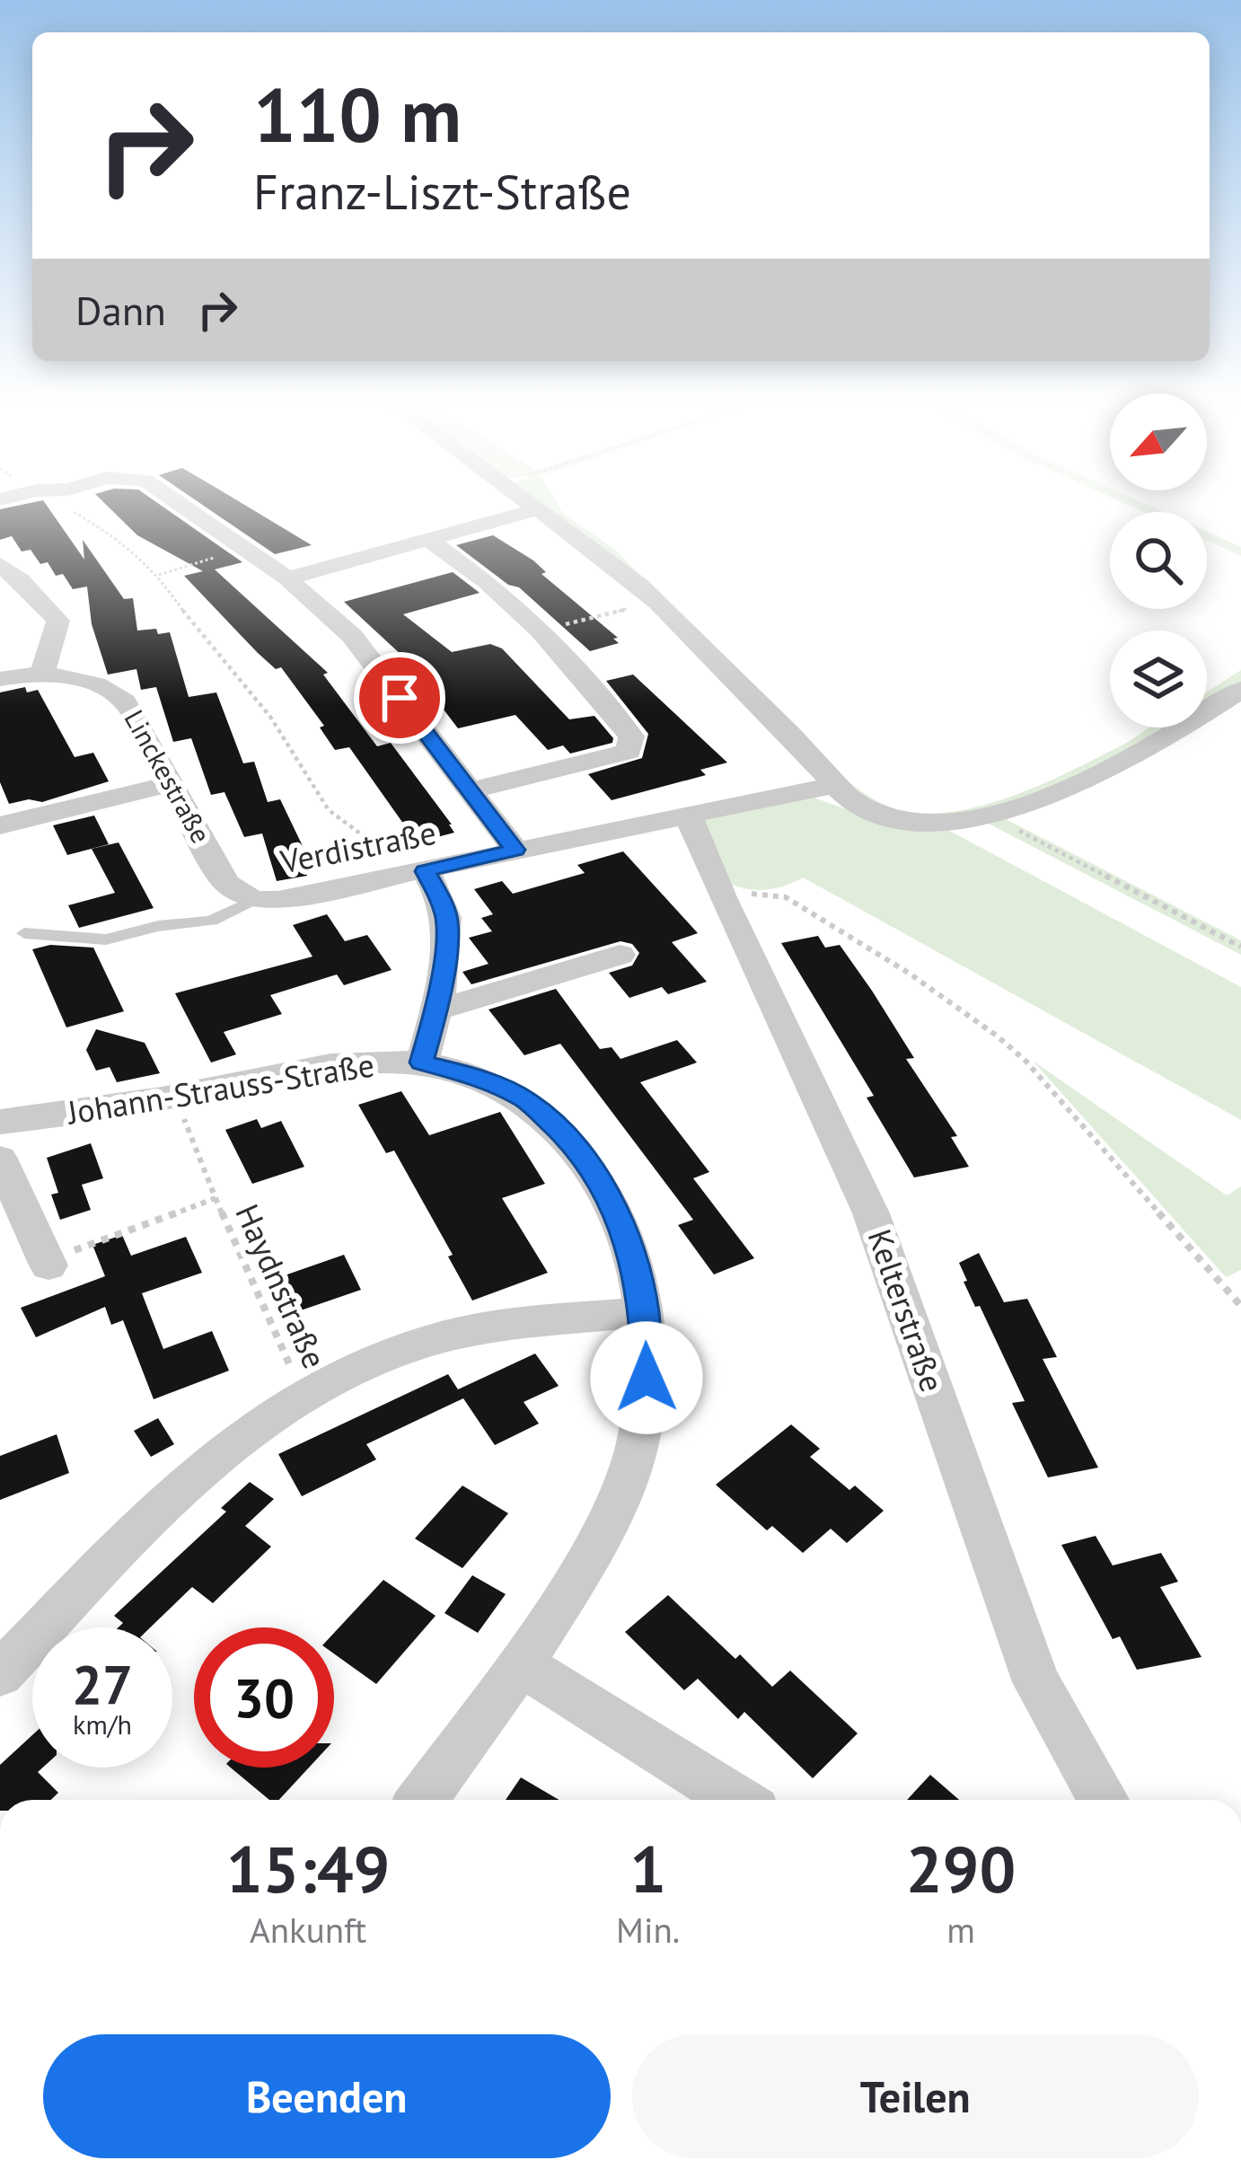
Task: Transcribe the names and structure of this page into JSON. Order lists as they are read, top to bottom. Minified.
{"streets":{"street":["Linckestraße","Verdistraße","Johann-Strauss-Straße","Kelterstraße"],"path":["Haydnstraße"]},"crossings":[["Linckestraße","Verdistraße"],["Verdistraße","Kelterstraße"],["Johann-Strauss-Straße","Haydnstraße"]],"north":"bottom left","page":{"turn":["110 m","Franz-Liszt-Straße"],"then":"Dann","speed":"27 km/h","limit":"30","eta":["15:49","Ankunft","1","Min.","290","m"],"buttons":["Beenden","Teilen"]}}
